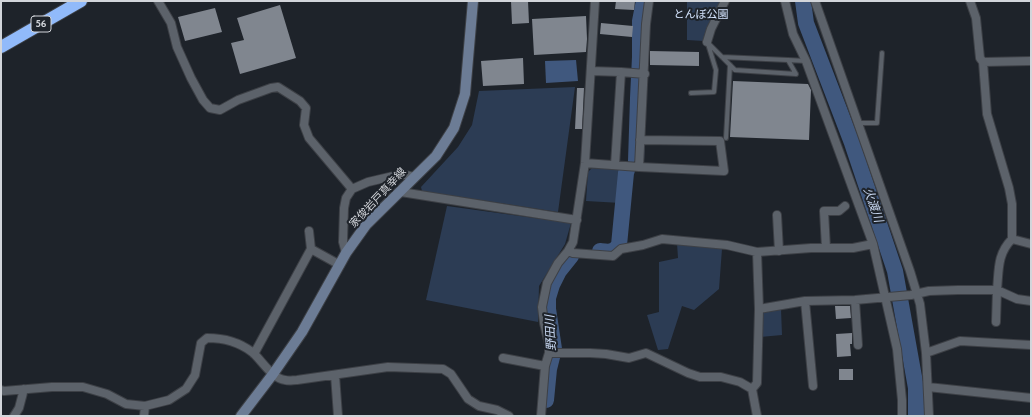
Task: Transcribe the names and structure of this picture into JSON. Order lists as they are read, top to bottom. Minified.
{"streets":{"highway":["56"],"main road":["家俊岩戸真幸線"]},"water":["火渡川","野田川"],"parks":["とんぼ公園"]}
